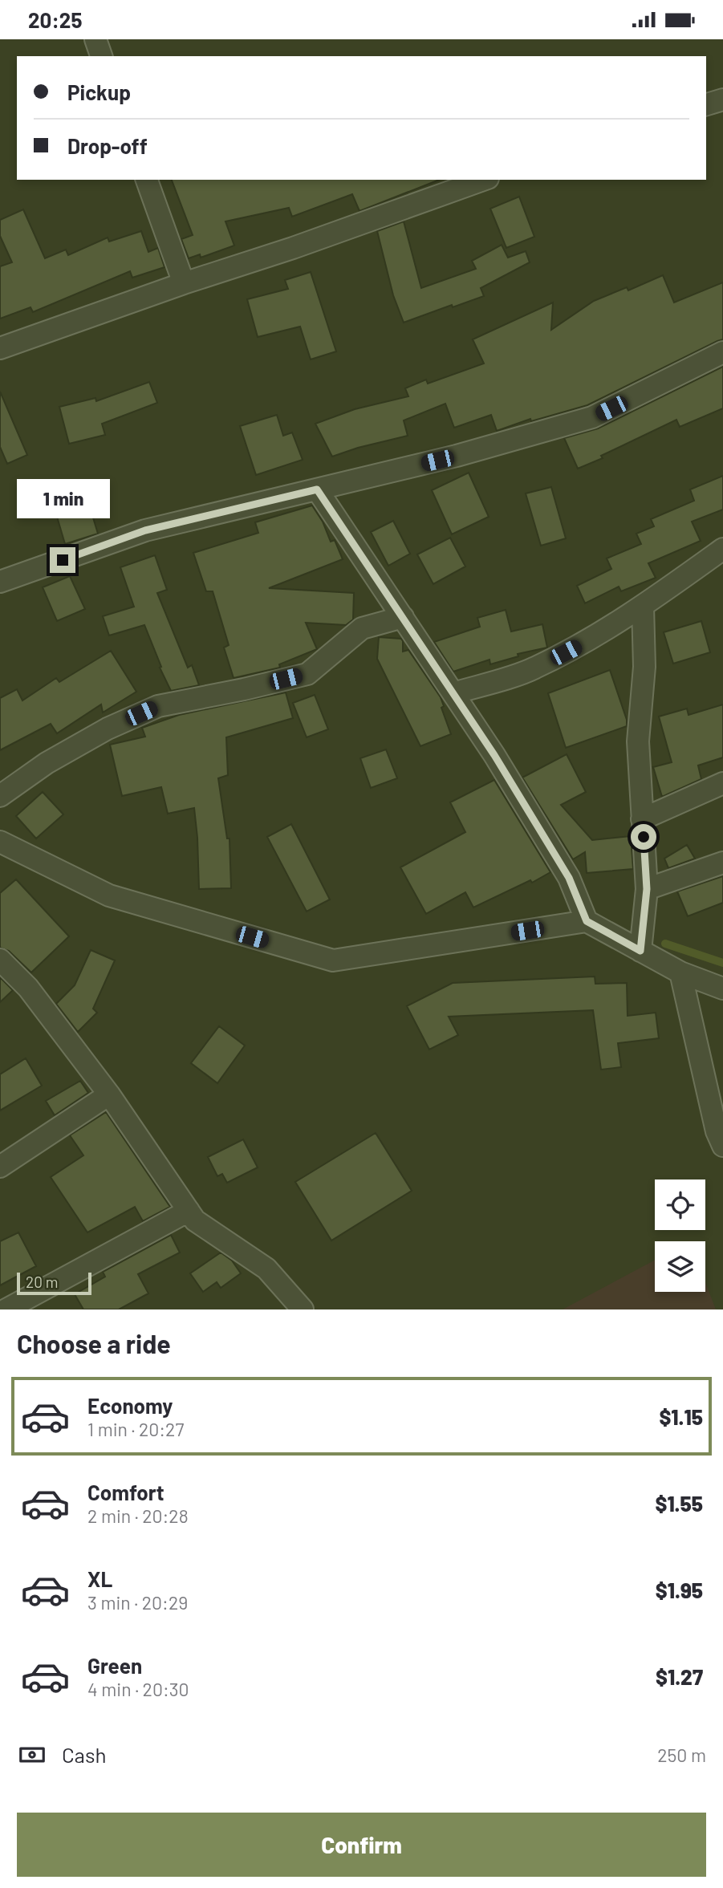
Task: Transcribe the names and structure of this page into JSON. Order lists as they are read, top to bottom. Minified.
{"scale_bar":"20 m","page":{"status":"20:25","banner":["Pickup","Drop-off"],"bubble":"1 min","scale":"20 m","heading":"Choose a ride","list":[{"name":"Economy","note":"1 min · 20:27","value":"$1.15"},{"name":"Comfort","note":"2 min · 20:28","value":"$1.55"},{"name":"XL","note":"3 min · 20:29","value":"$1.95"},{"name":"Green","note":"4 min · 20:30","value":"$1.27"}],"pay":["Cash","250 m"],"buttons":"Confirm"}}
